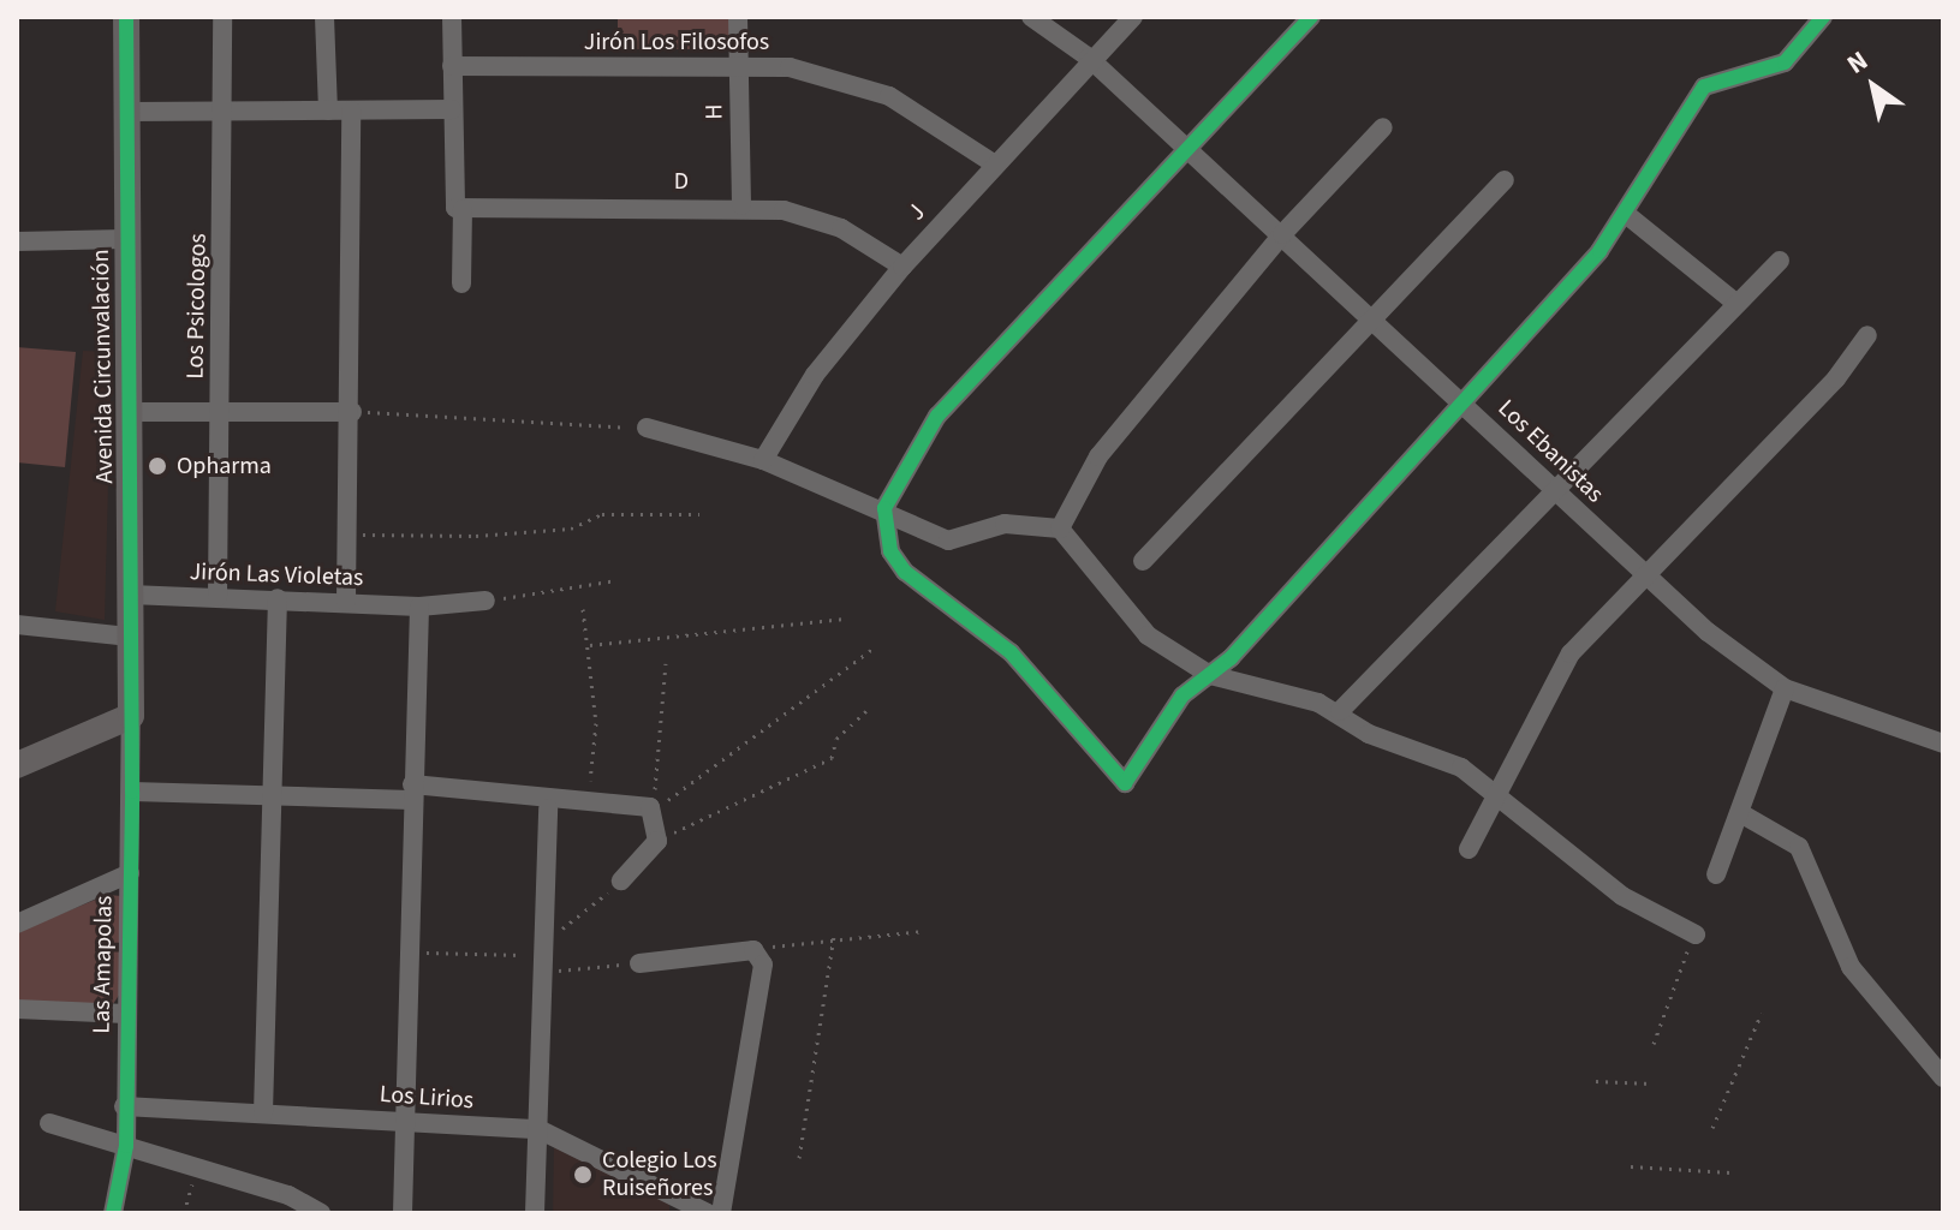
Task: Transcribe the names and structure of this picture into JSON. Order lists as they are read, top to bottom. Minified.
{"streets":{"street":["Jirón Los Filosofos","H","D","J","Los Psicologos","Avenida Circunvalación","Los Ebanistas","Jirón Las Violetas","Las Amapolas","Los Lirios"]},"crossings":[["Jirón Los Filosofos","H"],["Jirón Los Filosofos","J"],["H","D"],["D","J"],["J","Los Ebanistas"],["Los Psicologos","Jirón Las Violetas"],["Avenida Circunvalación","Jirón Las Violetas"],["Avenida Circunvalación","Las Amapolas"],["Las Amapolas","Los Lirios"]],"places":["Opharma","Colegio Los Ruiseñores"],"north":"top left"}
